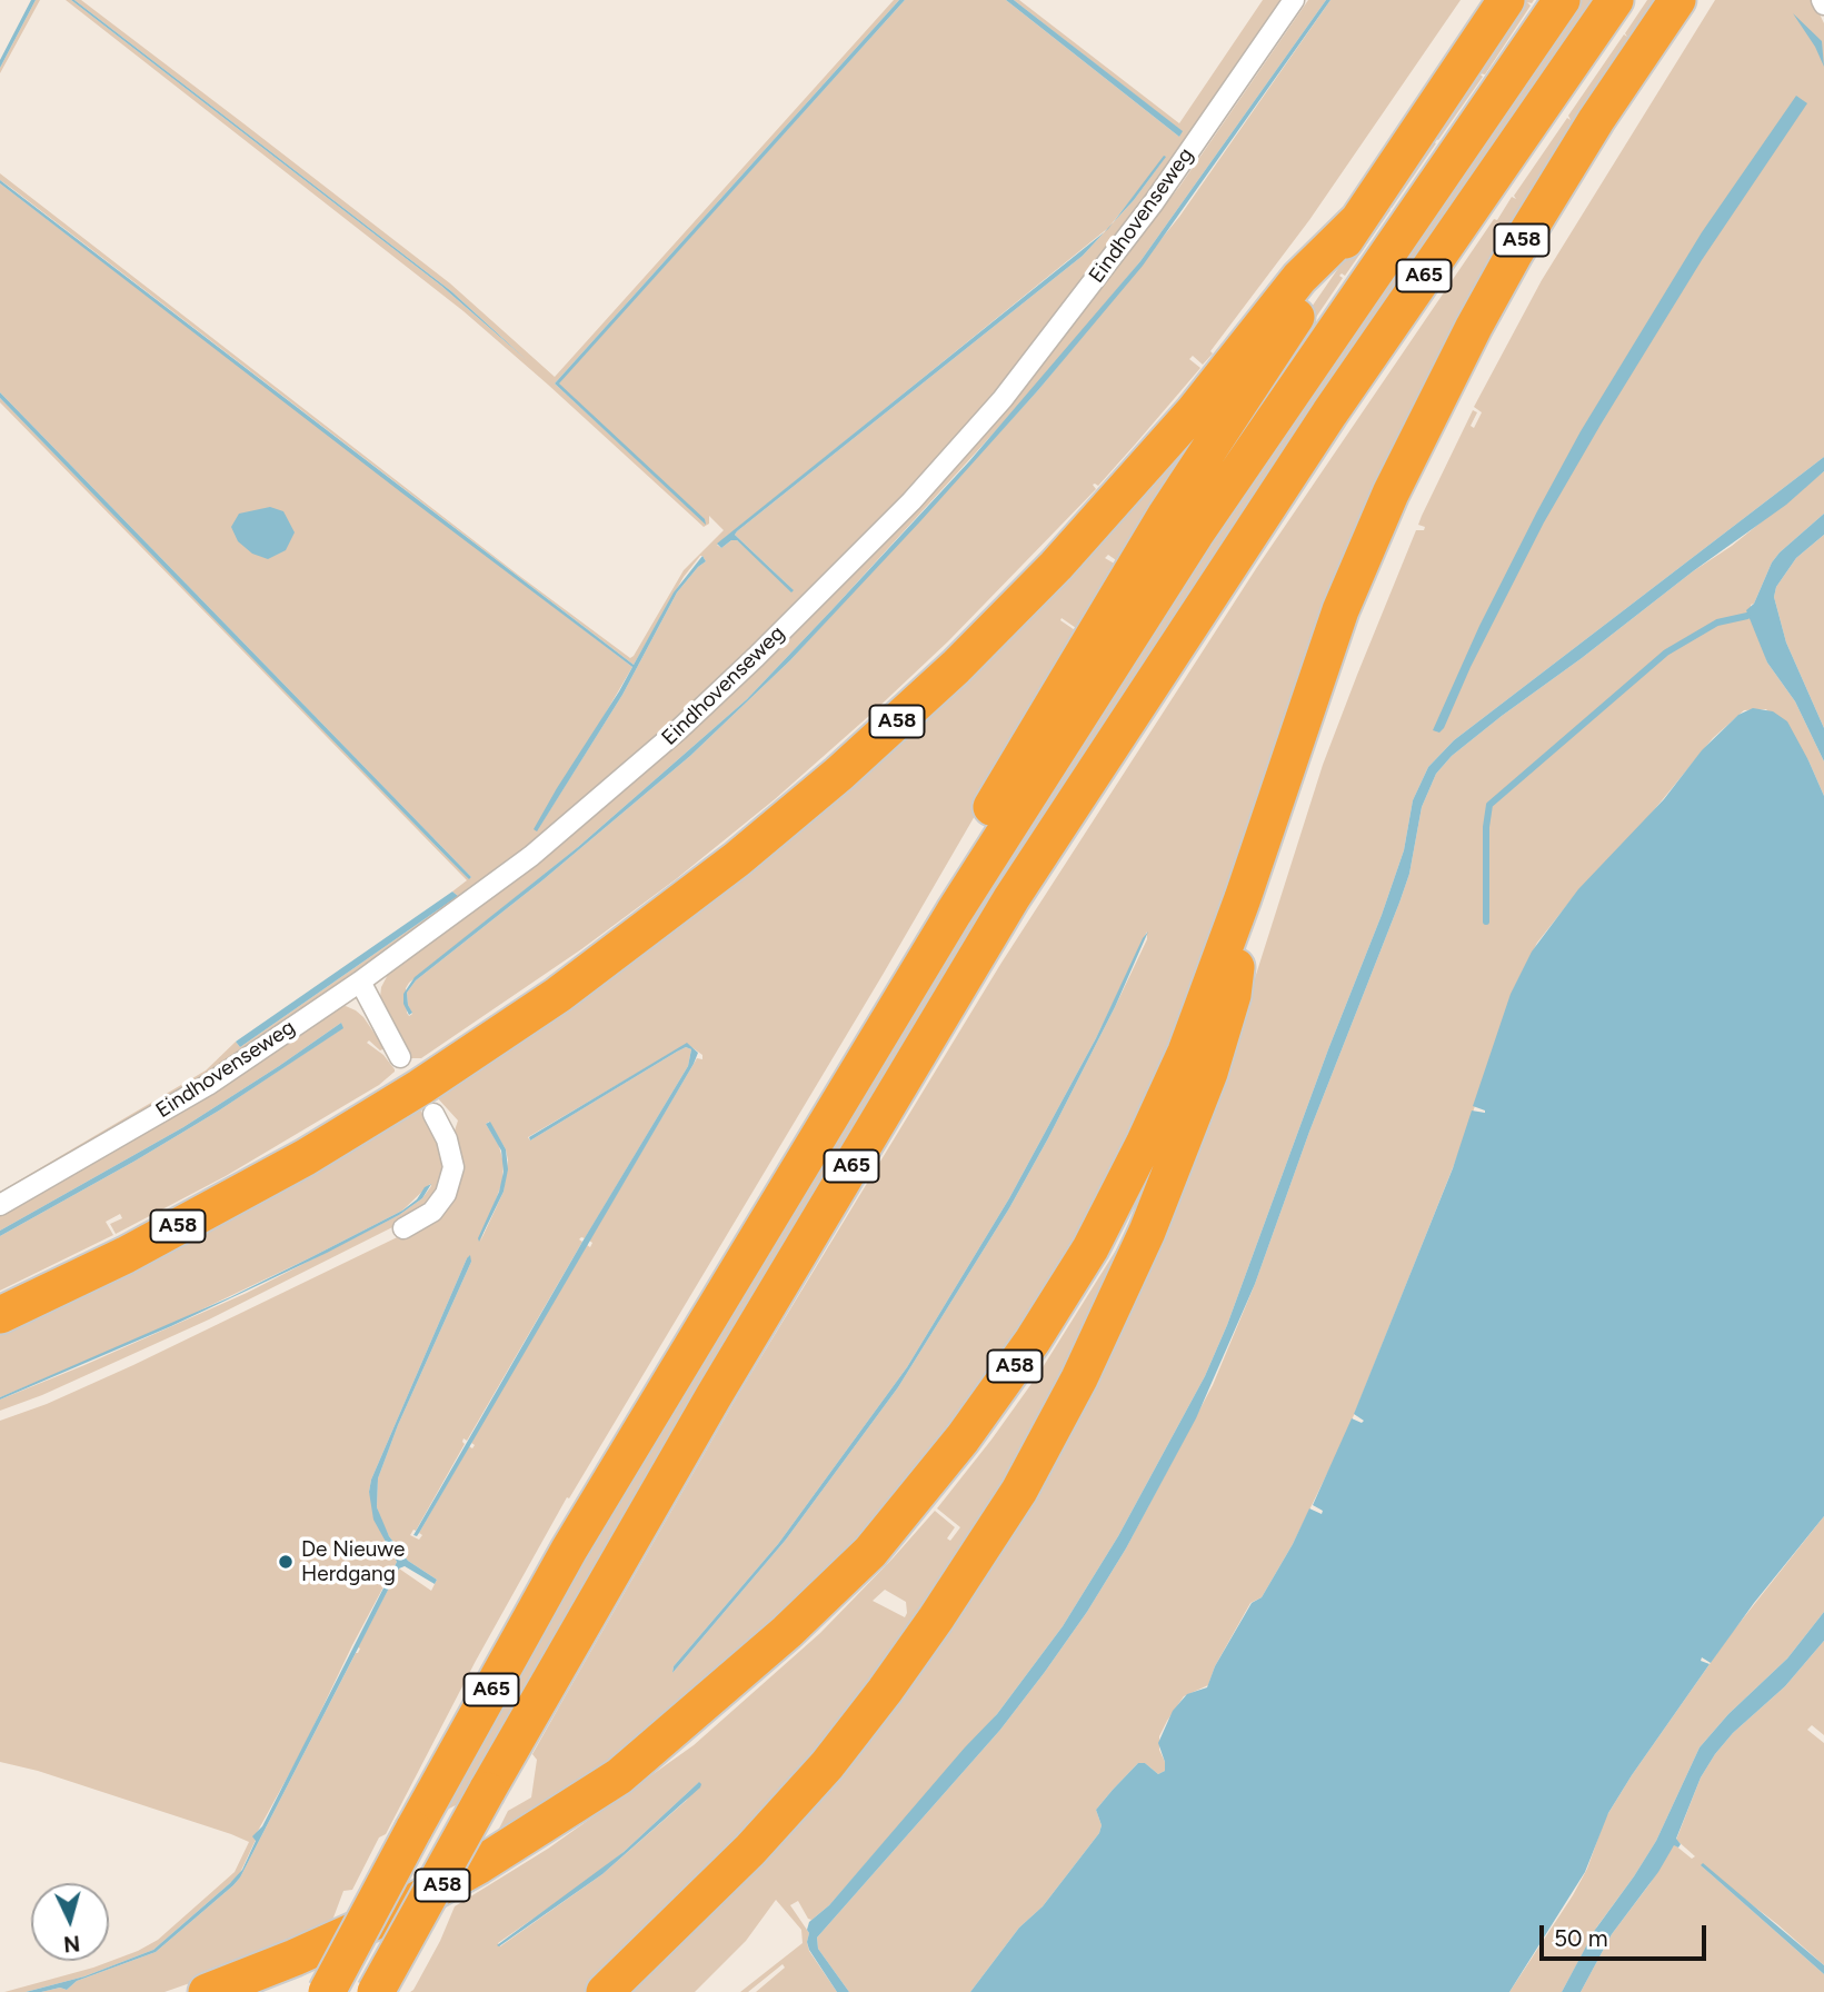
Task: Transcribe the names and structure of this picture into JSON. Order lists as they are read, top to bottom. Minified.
{"streets":{"highway":["A58","A65"],"street":["Eindhovenseweg"]},"crossings":[["A58","A65"]],"places":["De Nieuwe Herdgang"],"scale_bar":"50 m","north":"bottom"}
